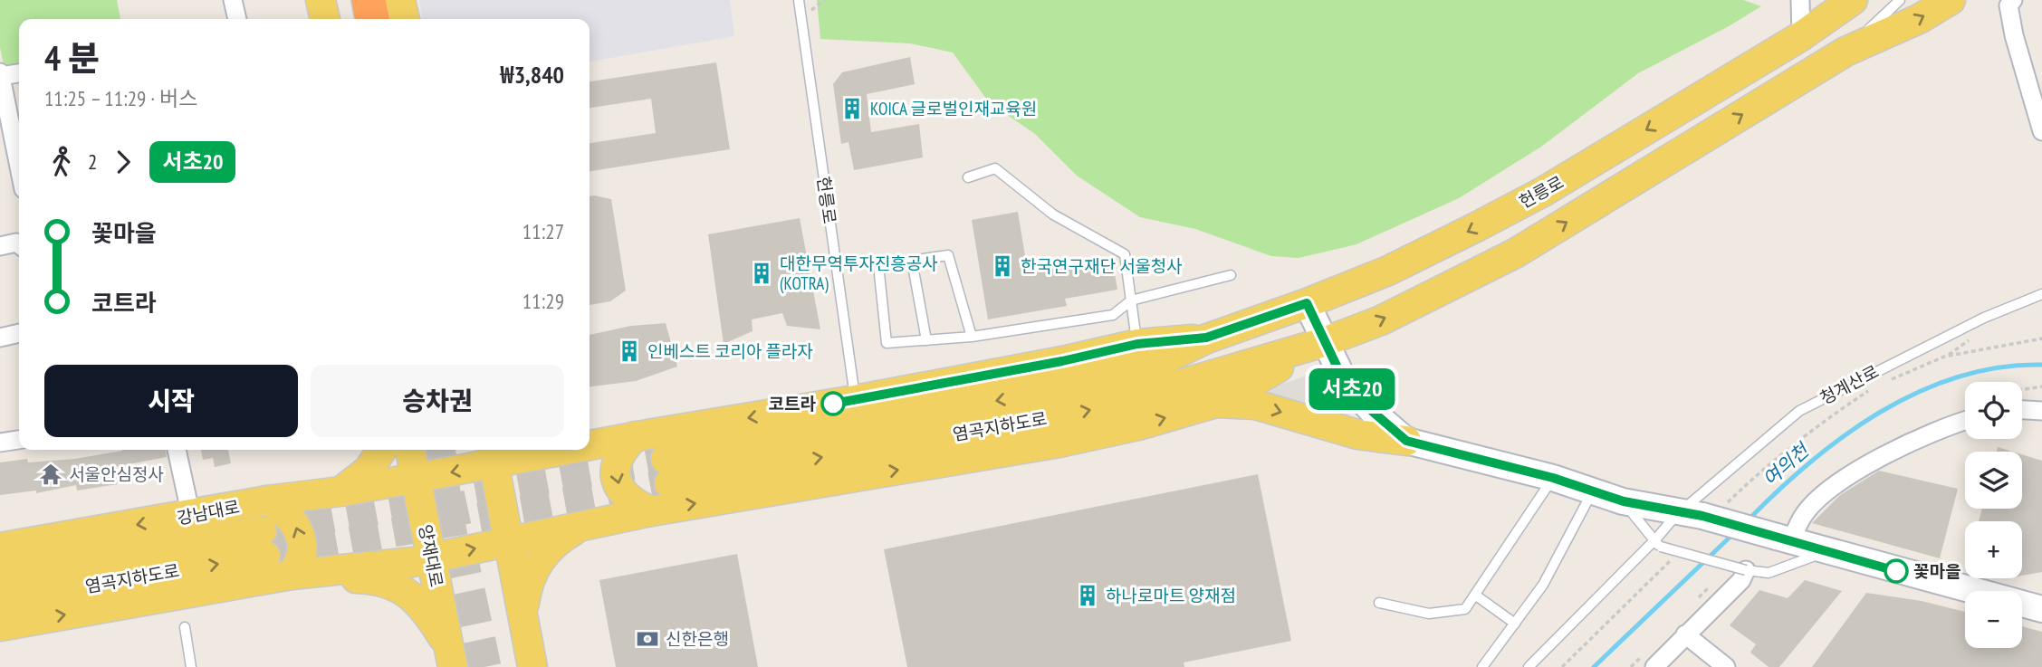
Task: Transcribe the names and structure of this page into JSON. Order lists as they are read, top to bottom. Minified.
{"streets":{"main road":["헌릉로","염곡지하도로","강남대로","양재대로"],"lane":["청계산로"]},"crossings":[["헌릉로","염곡지하도로"],["강남대로","양재대로"]],"one_way":["헌릉로"],"water":["여의천"],"places":{"building":["KOICA 글로벌인재교육원","한국연구재단 서울청사","대한무역투자진흥공사 (KOTRA)","인베스트 코리아 플라자","하나로마트 양재점"],"other":["코트라","꽃마을"],"temple":["서울안심정사"],"bank":["신한은행"]},"lines":["bus line 서초20"],"page":{"on_map":"서초20","heading":["4 분","11:25 – 11:29 · 버스","₩3,840"],"legs":["2","서초20"],"list":[{"name":"꽃마을","value":"11:27"},{"name":"코트라","value":"11:29"}],"buttons":["시작","승차권"],"map_buttons":["+","−"]}}
